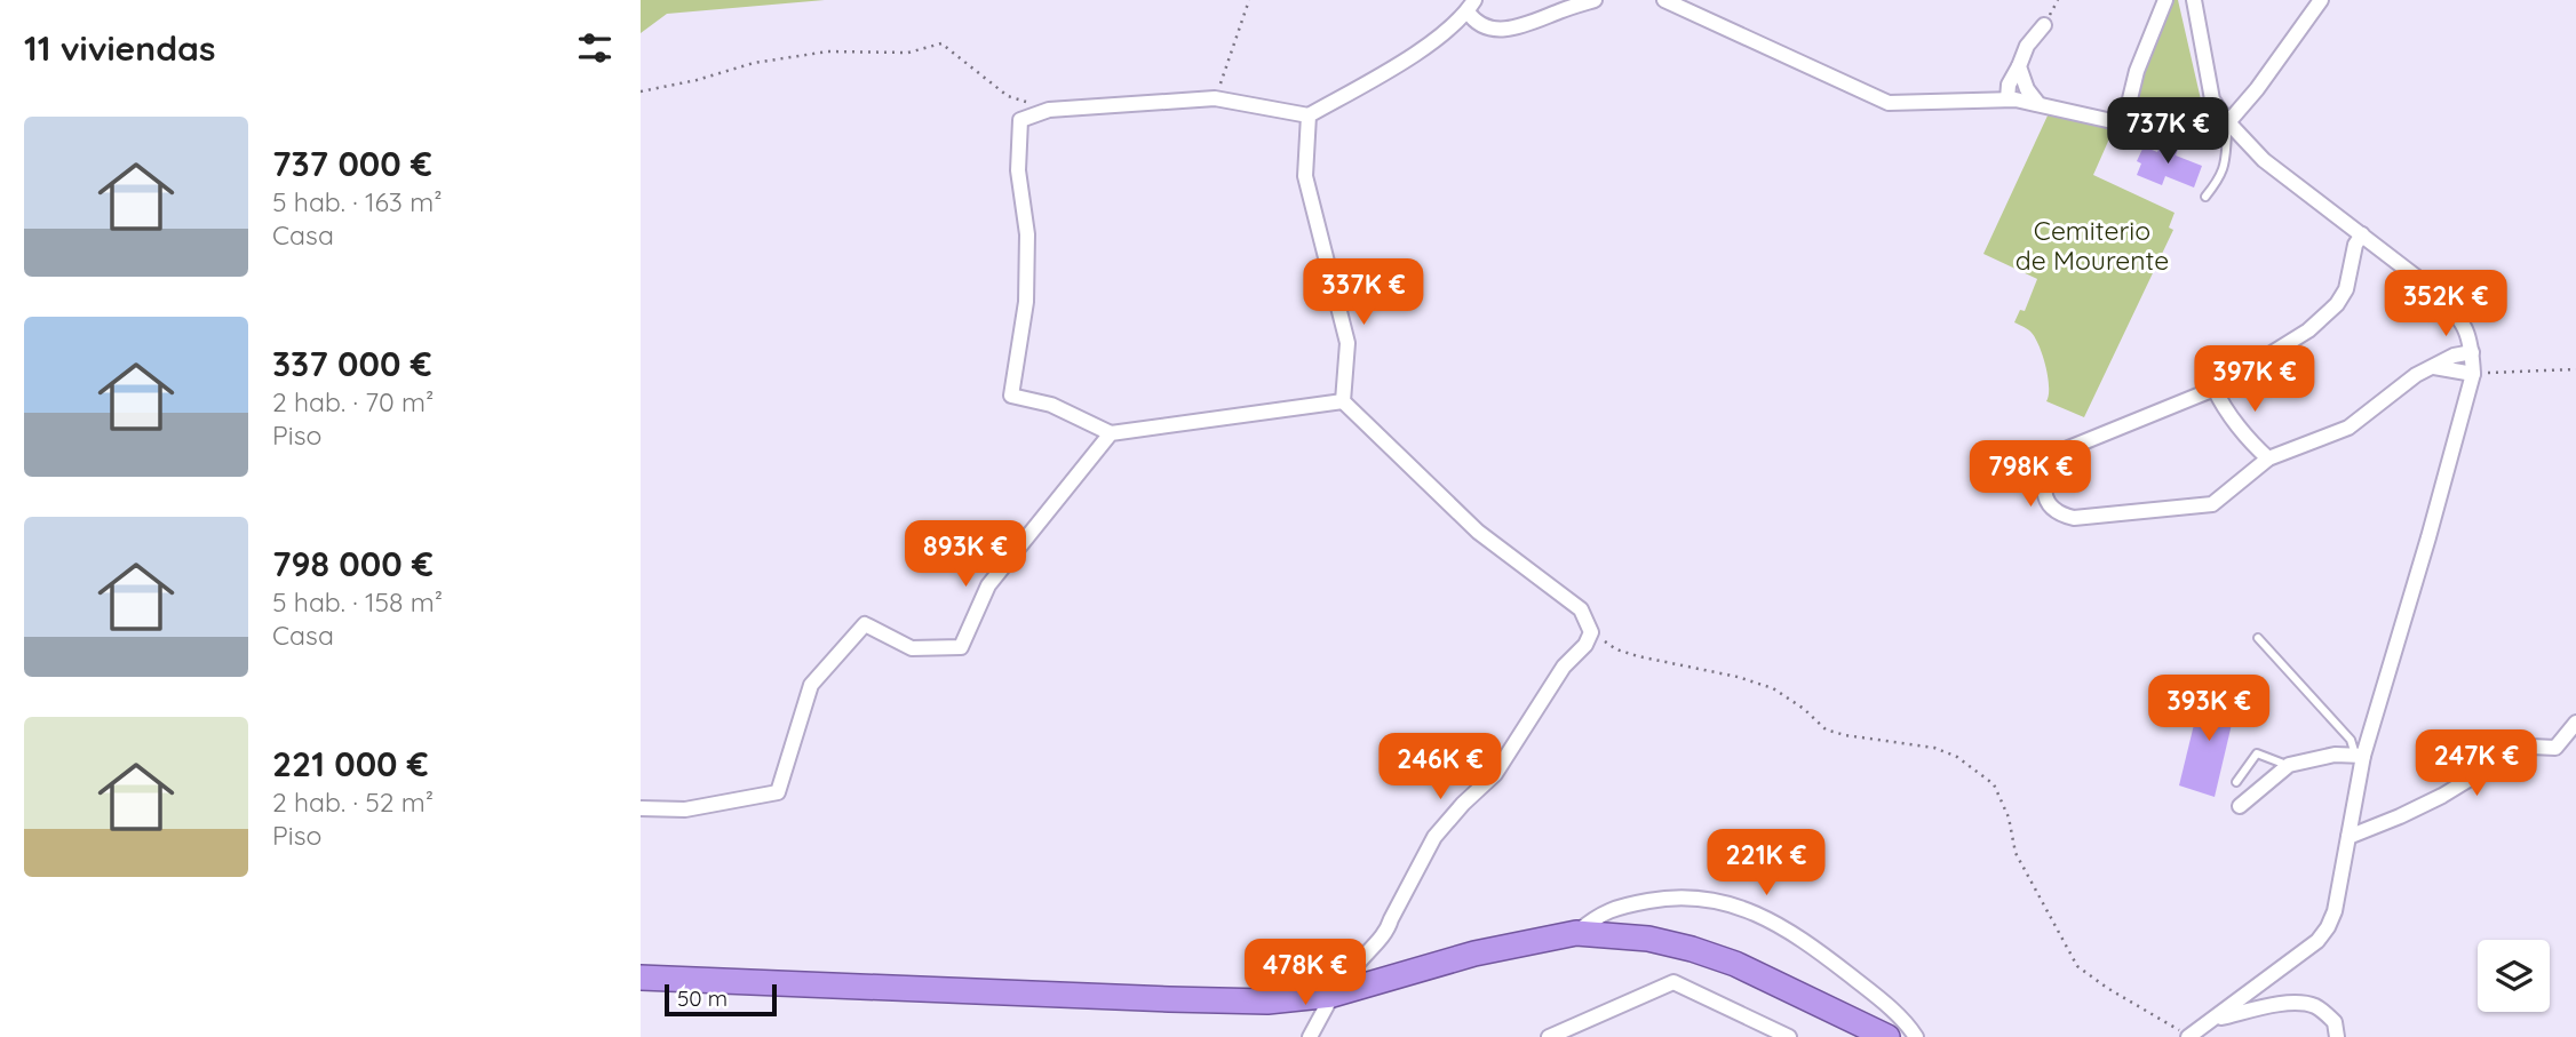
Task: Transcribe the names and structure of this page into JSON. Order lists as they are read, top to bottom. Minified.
{"parks":["Cemiterio de Mourente"],"scale_bar":"50 m","page":{"heading":"11 viviendas","list":[{"name":"737 000 €","note":"5 hab. · 163 m² · Casa"},{"name":"337 000 €","note":"2 hab. · 70 m² · Piso"},{"name":"798 000 €","note":"5 hab. · 158 m² · Casa"},{"name":"221 000 €","note":"2 hab. · 52 m² · Piso"}],"price":["737K €","337K €","352K €","397K €","798K €","893K €","393K €","247K €","246K €","221K €","478K €"],"scale":"50 m"}}
